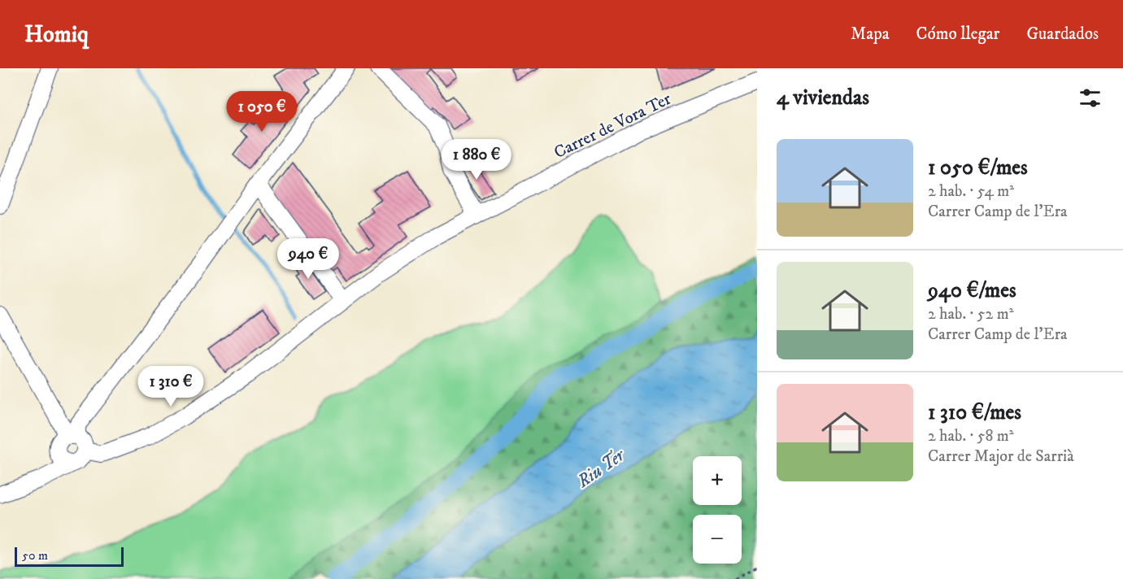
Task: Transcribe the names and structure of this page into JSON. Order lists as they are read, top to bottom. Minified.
{"streets":{"street":["Carrer de Vora Ter"]},"water":["Riu Ter"],"scale_bar":"50 m","page":{"header":"Homiq","nav":["Mapa","Cómo llegar","Guardados"],"heading":"4 viviendas","price":["1 050 €","1 880 €","940 €","1 310 €"],"list":[{"name":"1 050 €/mes","note":"2 hab. · 54 m² · Carrer Camp de l'Era"},{"name":"940 €/mes","note":"2 hab. · 52 m² · Carrer Camp de l'Era"},{"name":"1 310 €/mes","note":"2 hab. · 58 m² · Carrer Major de Sarrià"}],"map_buttons":["+","−"],"scale":"50 m"}}
